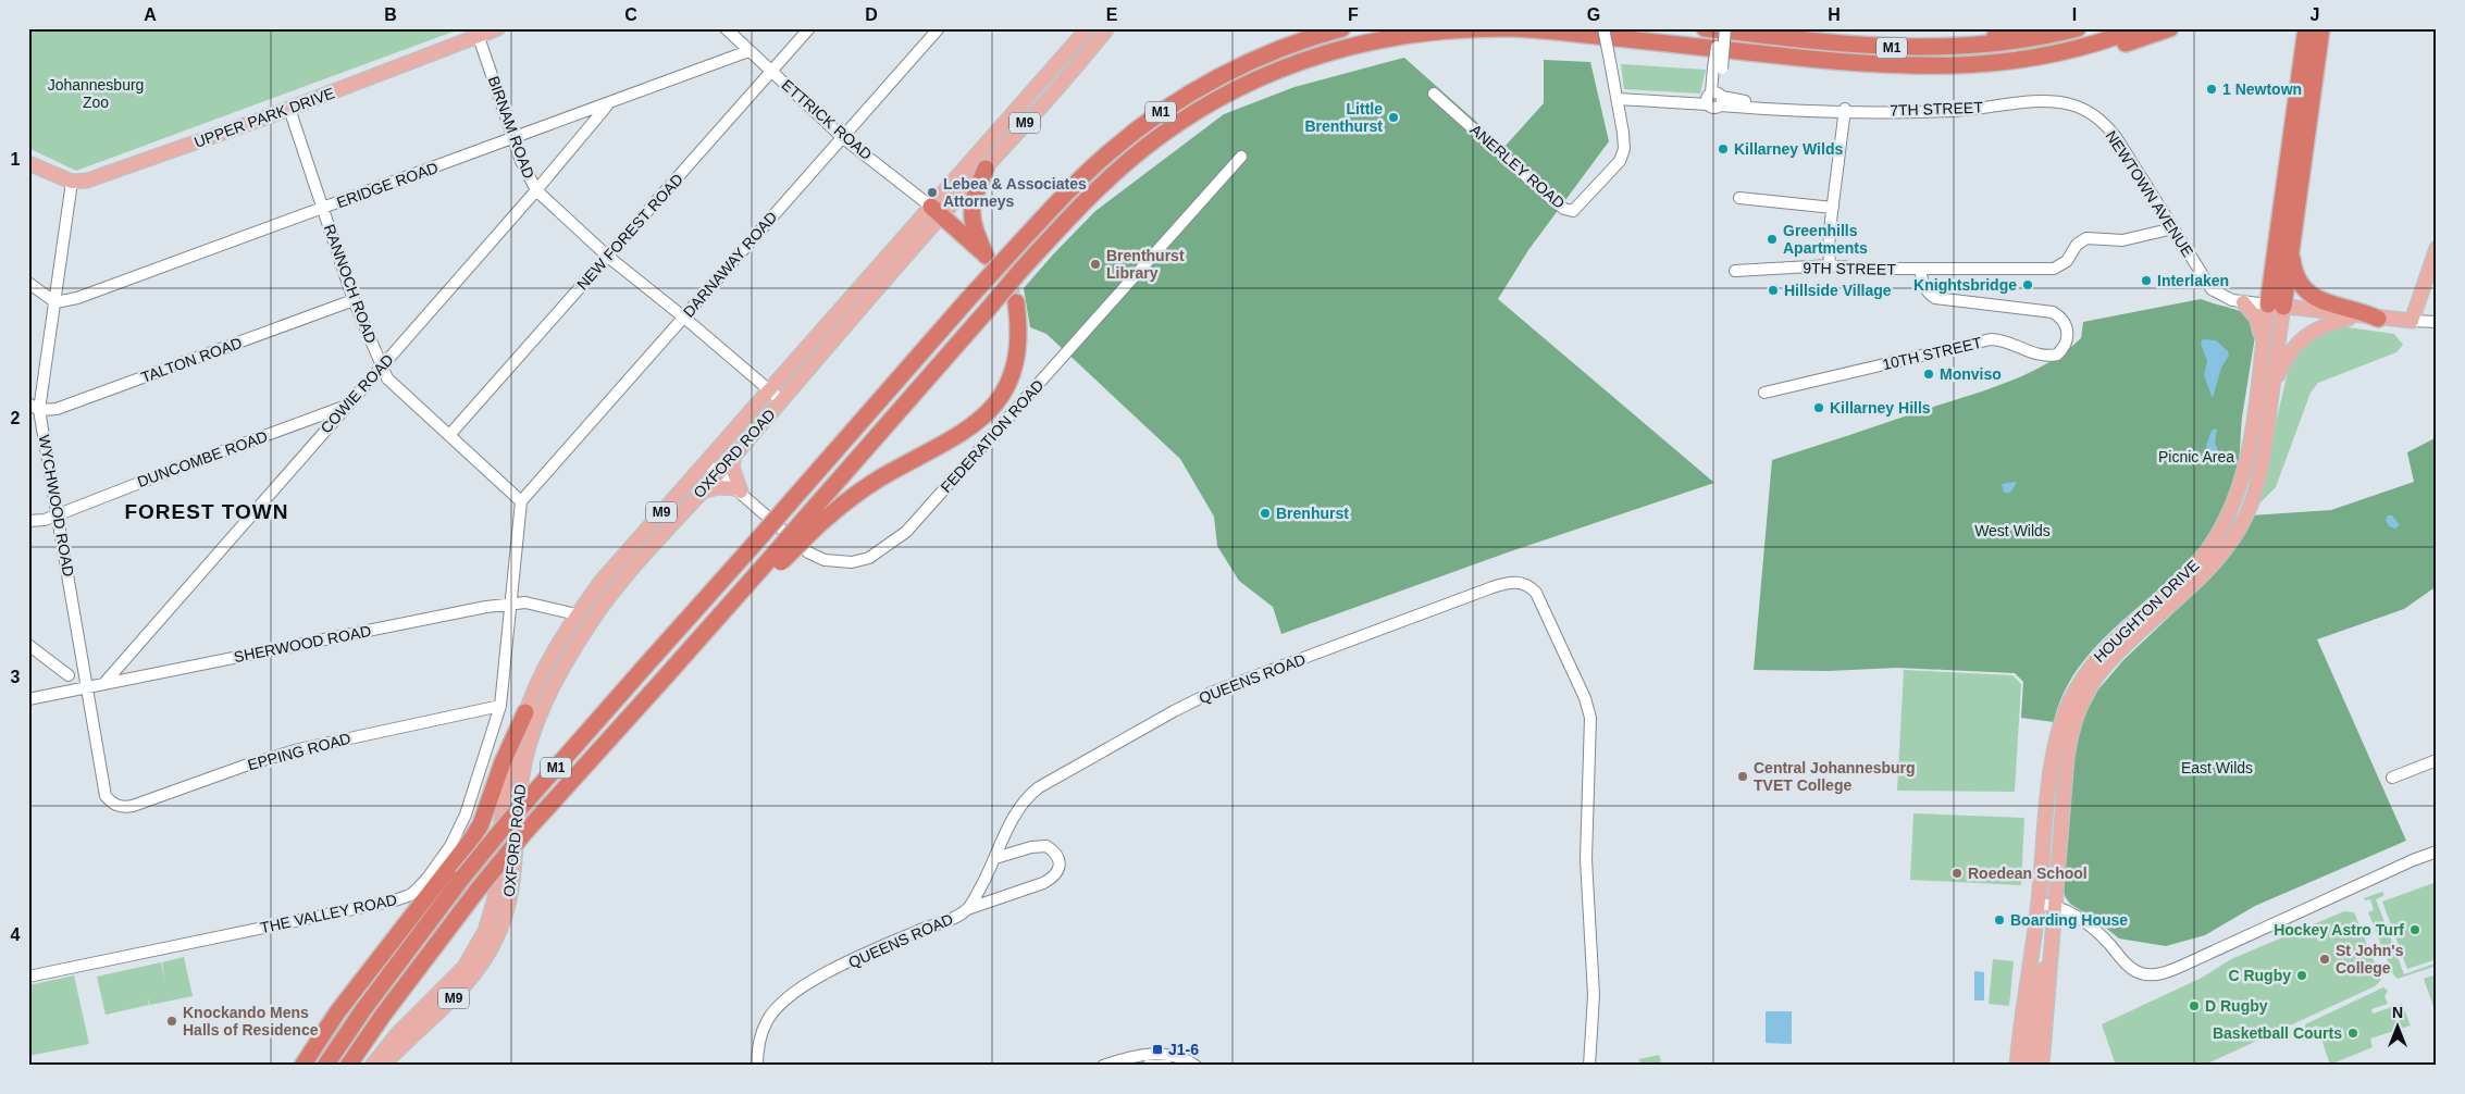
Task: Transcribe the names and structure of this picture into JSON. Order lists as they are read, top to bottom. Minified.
{"streets":{"highway":["M1"],"main road":["UPPER PARK DRIVE","M9","OXFORD ROAD","HOUGHTON DRIVE"],"street":["7TH STREET","ETTRICK ROAD","BIRNAM ROAD","ANERLEY ROAD","ERIDGE ROAD","NEWTOWN AVENUE","NEW FOREST ROAD","DARNAWAY ROAD","9TH STREET","RANNOCH ROAD","10TH STREET","TALTON ROAD","COWIE ROAD","FEDERATION ROAD","DUNCOMBE ROAD","WYCHWOOD ROAD","SHERWOOD ROAD","QUEENS ROAD","EPPING ROAD","THE VALLEY ROAD"]},"crossings":[["7TH STREET","ANERLEY ROAD"],["7TH STREET","NEWTOWN AVENUE"],["UPPER PARK DRIVE","BIRNAM ROAD"],["UPPER PARK DRIVE","RANNOCH ROAD"],["UPPER PARK DRIVE","WYCHWOOD ROAD"],["ETTRICK ROAD","ERIDGE ROAD"],["ETTRICK ROAD","NEW FOREST ROAD"],["ETTRICK ROAD","DARNAWAY ROAD"],["ETTRICK ROAD","OXFORD ROAD"],["BIRNAM ROAD","ERIDGE ROAD"],["BIRNAM ROAD","NEW FOREST ROAD"],["BIRNAM ROAD","DARNAWAY ROAD"],["BIRNAM ROAD","COWIE ROAD"],["BIRNAM ROAD","OXFORD ROAD"],["ERIDGE ROAD","RANNOCH ROAD"],["ERIDGE ROAD","COWIE ROAD"],["ERIDGE ROAD","WYCHWOOD ROAD"],["NEWTOWN AVENUE","9TH STREET"],["NEWTOWN AVENUE","HOUGHTON DRIVE"],["NEW FOREST ROAD","RANNOCH ROAD"],["DARNAWAY ROAD","RANNOCH ROAD"],["DARNAWAY ROAD","THE VALLEY ROAD"],["9TH STREET","10TH STREET"],["RANNOCH ROAD","TALTON ROAD"],["RANNOCH ROAD","COWIE ROAD"],["RANNOCH ROAD","THE VALLEY ROAD"],["TALTON ROAD","WYCHWOOD ROAD"],["COWIE ROAD","DUNCOMBE ROAD"],["COWIE ROAD","SHERWOOD ROAD"],["FEDERATION ROAD","OXFORD ROAD"],["OXFORD ROAD","SHERWOOD ROAD"],["DUNCOMBE ROAD","WYCHWOOD ROAD"],["WYCHWOOD ROAD","SHERWOOD ROAD"],["WYCHWOOD ROAD","EPPING ROAD"],["SHERWOOD ROAD","THE VALLEY ROAD"],["EPPING ROAD","THE VALLEY ROAD"]],"districts":["FOREST TOWN"],"parks":["Johannesburg Zoo","Picnic Area","West Wilds","East Wilds"],"places":{"other":["1 Newtown","Little Brenthurst","Killarney Wilds","Lebea & Associates Attorneys","Greenhills Apartments","Brenthurst Library","Interlaken","Knightsbridge","Hillside Village","Monviso","Killarney Hills","Brenhurst","Central Johannesburg TVET College","Roedean School","Boarding House","Hockey Astro Turf","St John's College","C Rugby","D Rugby","Knockando Mens Halls of Residence","Basketball Courts"],"transit":["J1-6"]},"north":"top","grid":{"columns":["A","B","C","D","E","F","G","H","I","J"],"rows":["1","2","3","4"]}}
